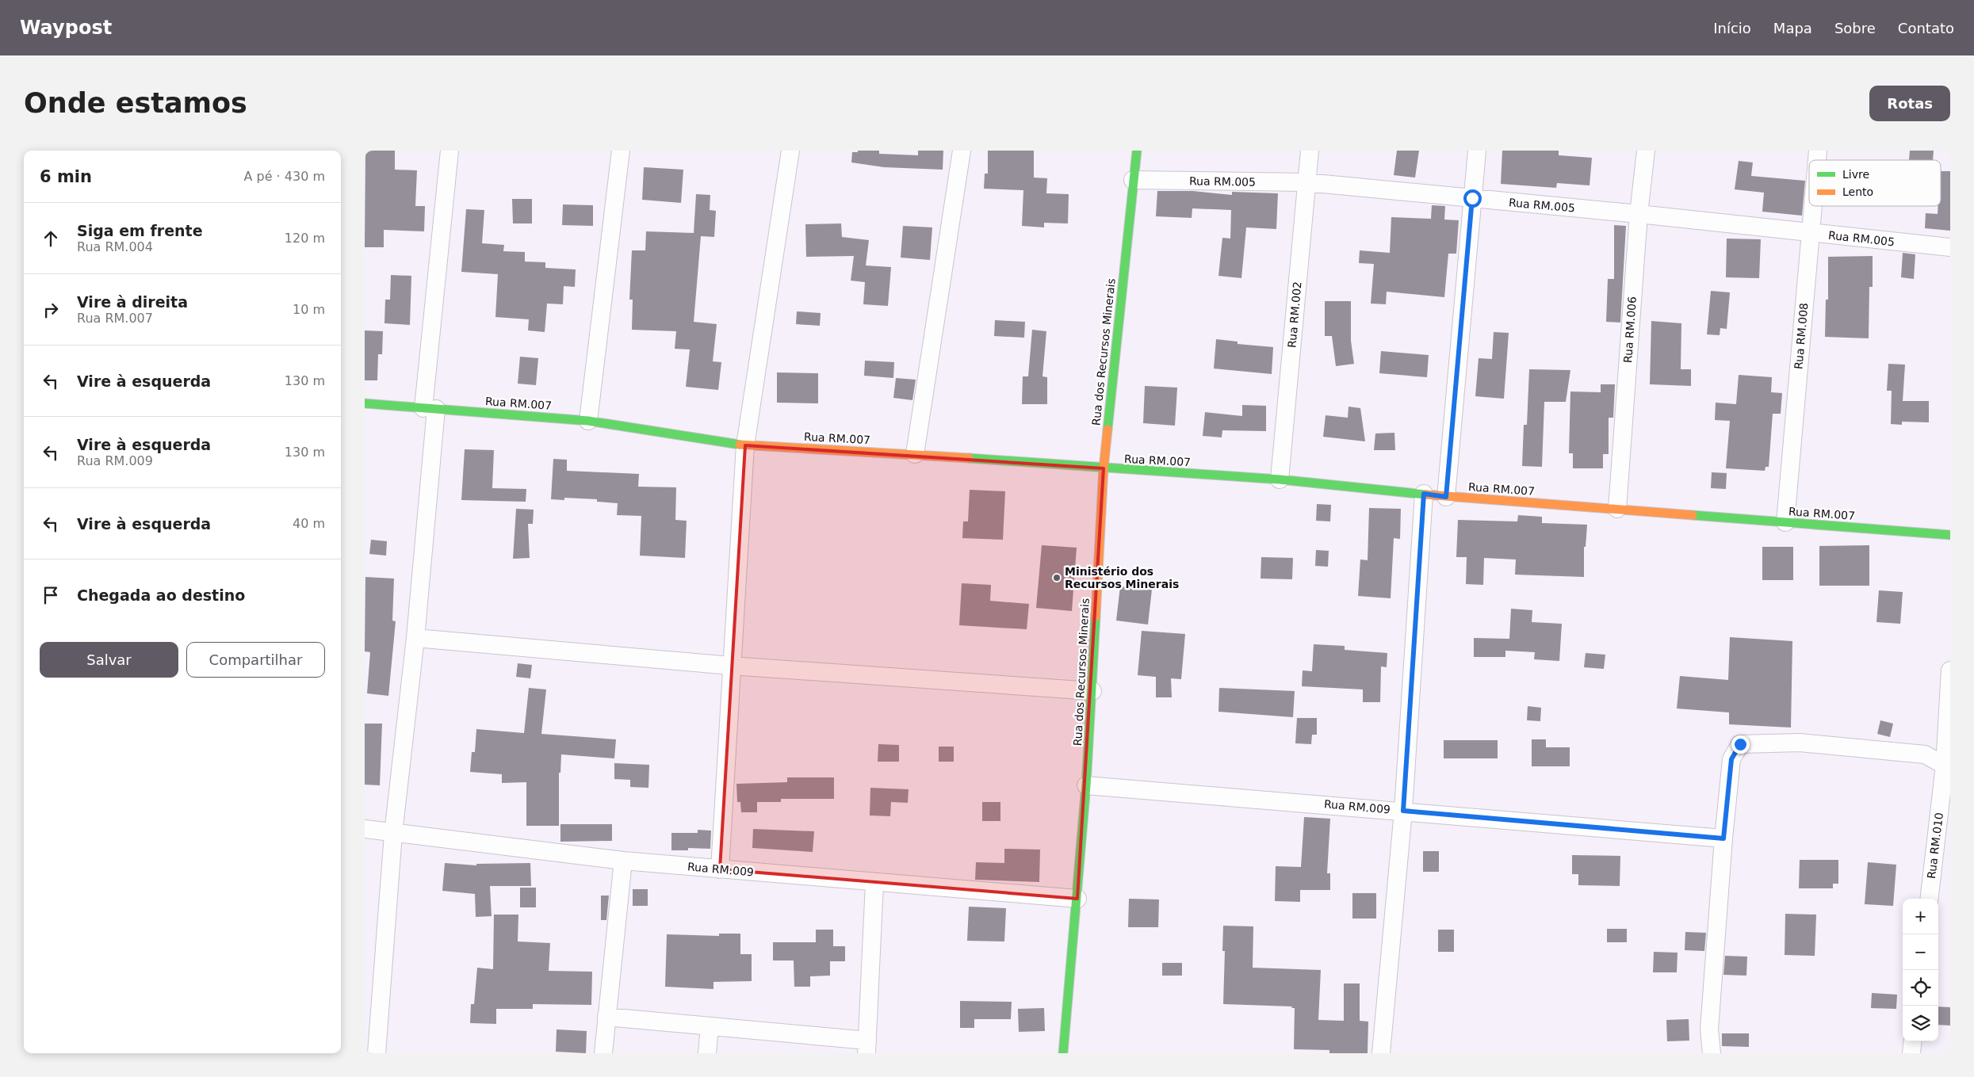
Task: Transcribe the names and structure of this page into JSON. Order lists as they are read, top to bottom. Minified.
{"streets":{"street":["Rua RM.005","Rua RM.002","Rua RM.006","Rua RM.008","Rua dos Recursos Minerais","Rua RM.007","Rua RM.009","Rua RM.010"]},"crossings":[["Rua RM.005","Rua RM.002"],["Rua RM.005","Rua RM.006"],["Rua RM.005","Rua RM.008"],["Rua RM.005","Rua dos Recursos Minerais"],["Rua RM.002","Rua RM.007"],["Rua RM.006","Rua RM.007"],["Rua RM.008","Rua RM.007"],["Rua dos Recursos Minerais","Rua RM.007"],["Rua dos Recursos Minerais","Rua RM.009"]],"places":["Ministério dos Recursos Minerais"],"legend":["Livre","Lento"],"page":{"header":"Waypost","nav":["Início","Mapa","Sobre","Contato"],"buttons":["Rotas",["Salvar","Compartilhar"]],"title":"Onde estamos","heading":["6 min","A pé · 430 m"],"list":[["Siga em frente","Rua RM.004","120 m"],["Vire à direita","Rua RM.007","10 m"],["Vire à esquerda","130 m"],["Vire à esquerda","Rua RM.009","130 m"],["Vire à esquerda","40 m"],"Chegada ao destino"],"map_buttons":["+","−"]}}
